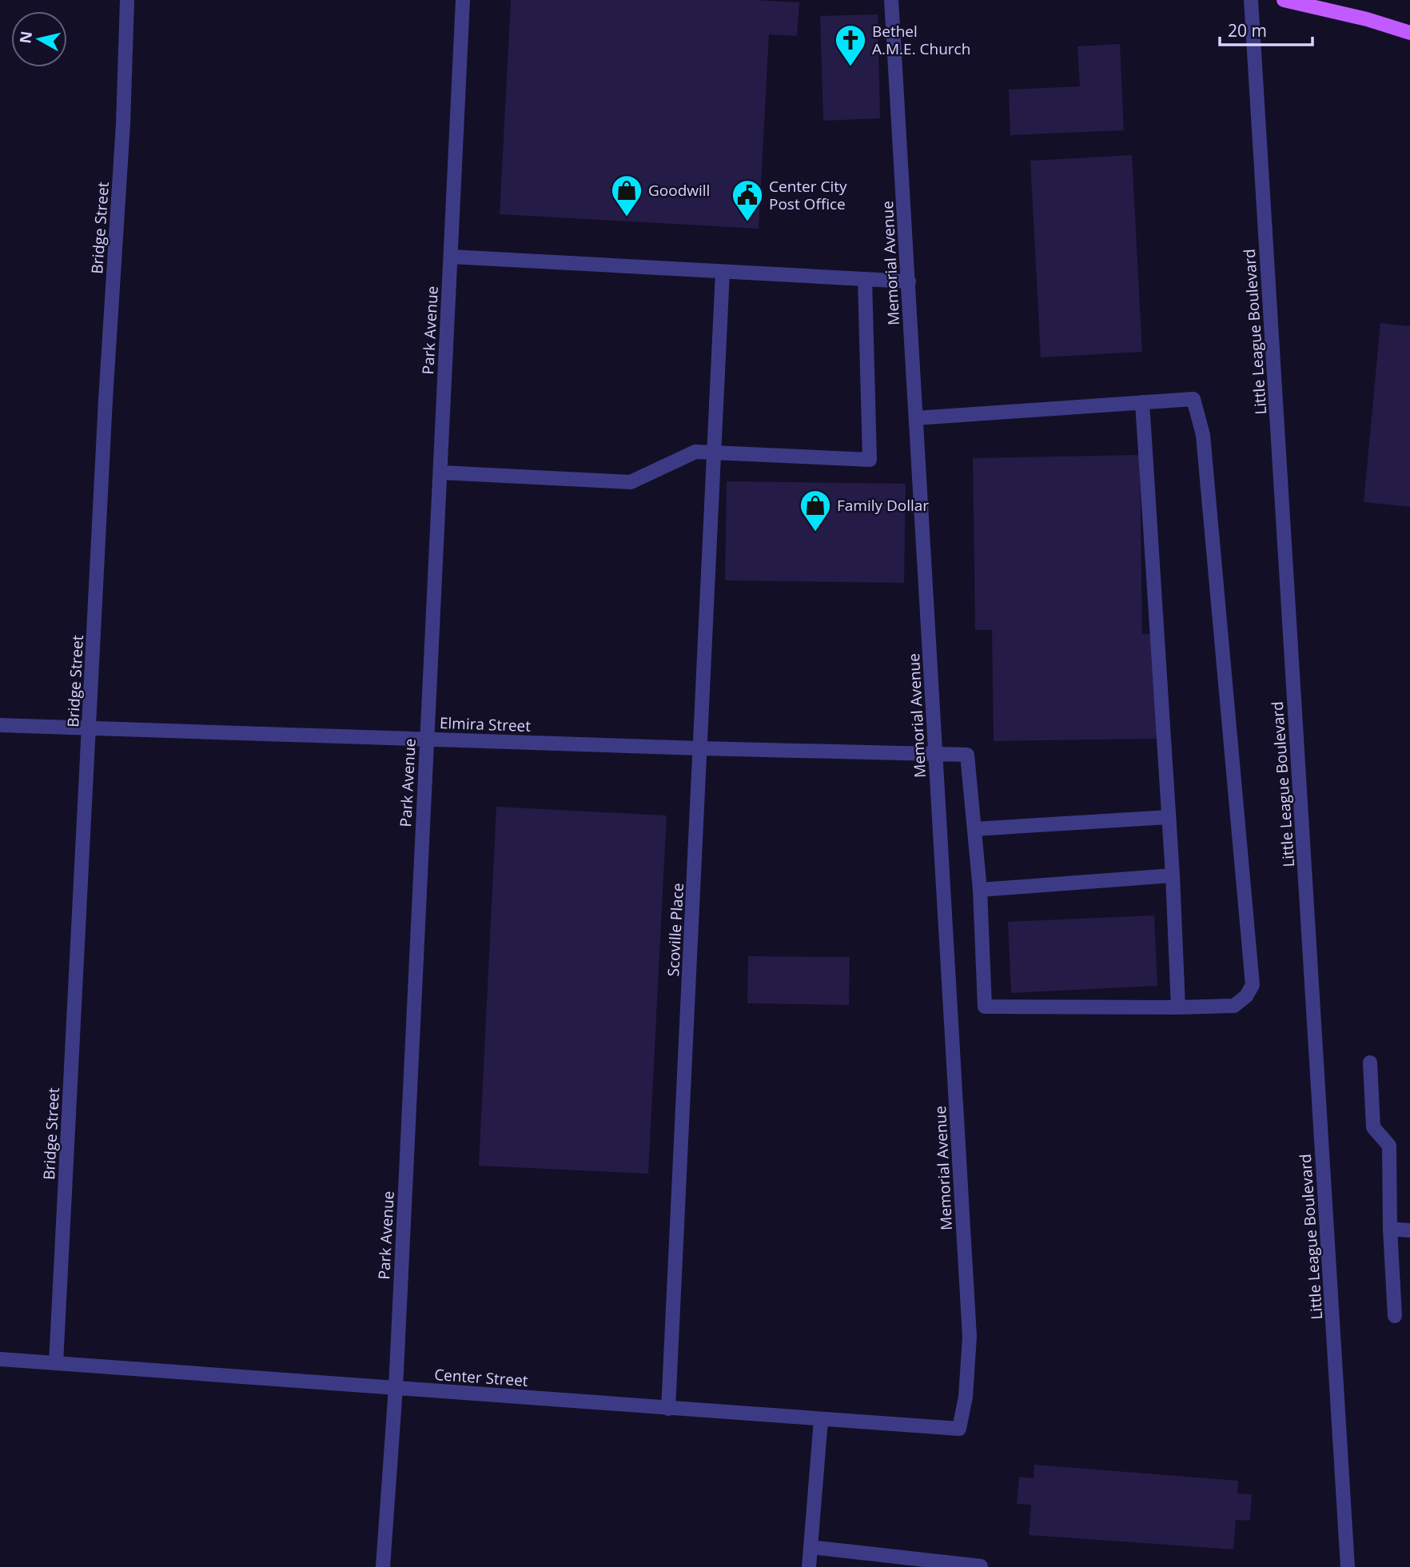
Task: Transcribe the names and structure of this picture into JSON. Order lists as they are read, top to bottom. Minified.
{"streets":{"street":["Bridge Street","Memorial Avenue","Park Avenue","Little League Boulevard","Elmira Street","Scoville Place","Center Street"]},"crossings":[["Bridge Street","Elmira Street"],["Bridge Street","Center Street"],["Memorial Avenue","Elmira Street"],["Memorial Avenue","Center Street"],["Park Avenue","Elmira Street"],["Park Avenue","Center Street"],["Elmira Street","Scoville Place"],["Scoville Place","Center Street"]],"places":{"church":["Bethel A.M.E. Church"],"shop":["Goodwill","Family Dollar"],"public building":["Center City Post Office"]},"scale_bar":"20 m","north":"left"}
